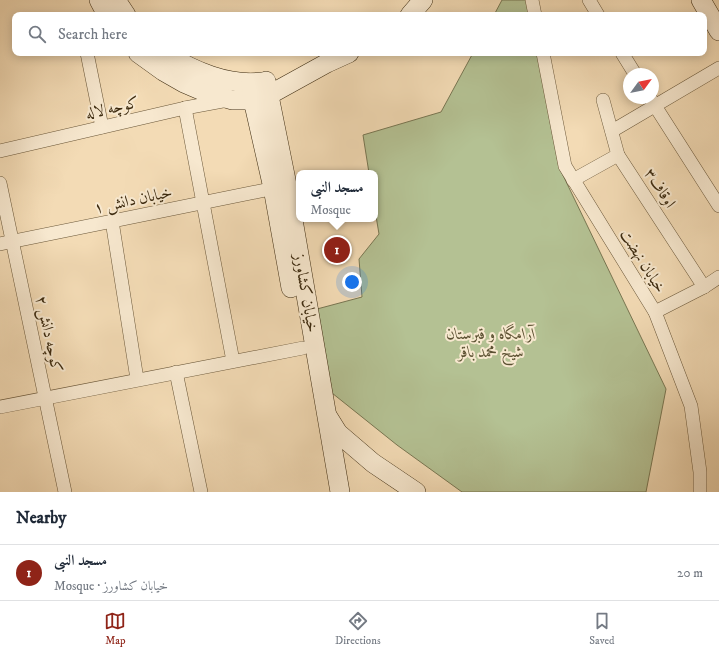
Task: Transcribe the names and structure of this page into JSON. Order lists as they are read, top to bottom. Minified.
{"streets":{"street":["کوچه لاله","اوقاف۳","خیابان دانش ۱","خیابان نهضت","خیابان کشاورز","کوچه دانش ۲"]},"crossings":[["خیابان دانش ۱","خیابان کشاورز"],["خیابان دانش ۱","کوچه دانش ۲"]],"parks":["آرامگاه و قبرستان شیخ محمد باقر"],"north":"top right","page":{"search":"Search here","popup":["مسجد النبی","Mosque"],"pins":"1","heading":"Nearby","list":[{"mark":"1","name":"مسجد النبی","note":"Mosque · خیابان کشاورز","value":"20 m"}],"nav":["Map","Directions","Saved"]}}
